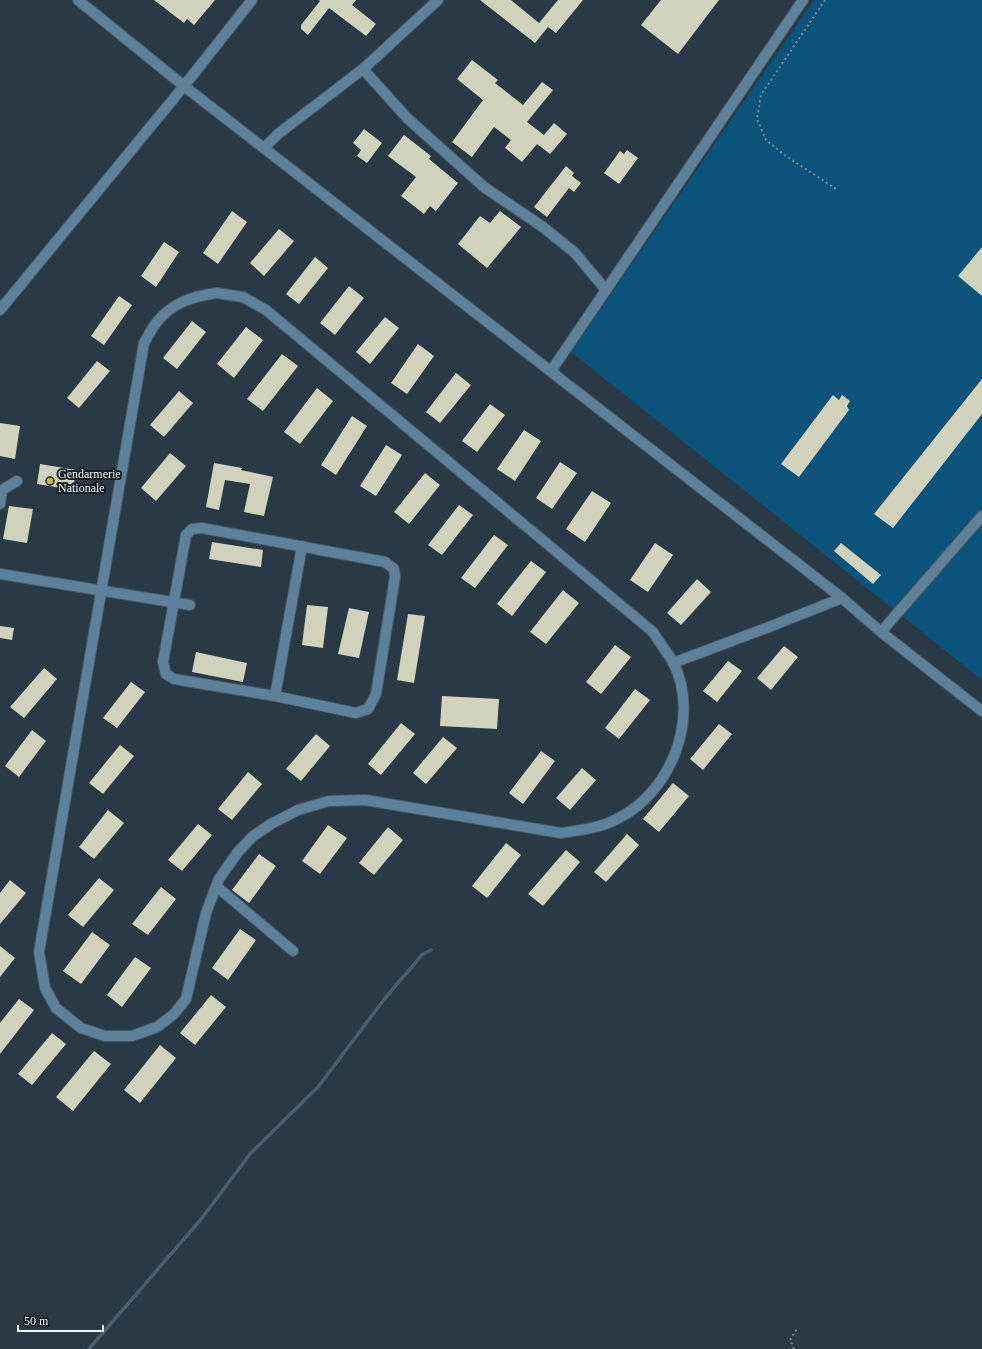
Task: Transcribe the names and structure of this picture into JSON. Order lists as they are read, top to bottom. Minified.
{"places":["Gendarmerie Nationale"],"scale_bar":"50 m"}
